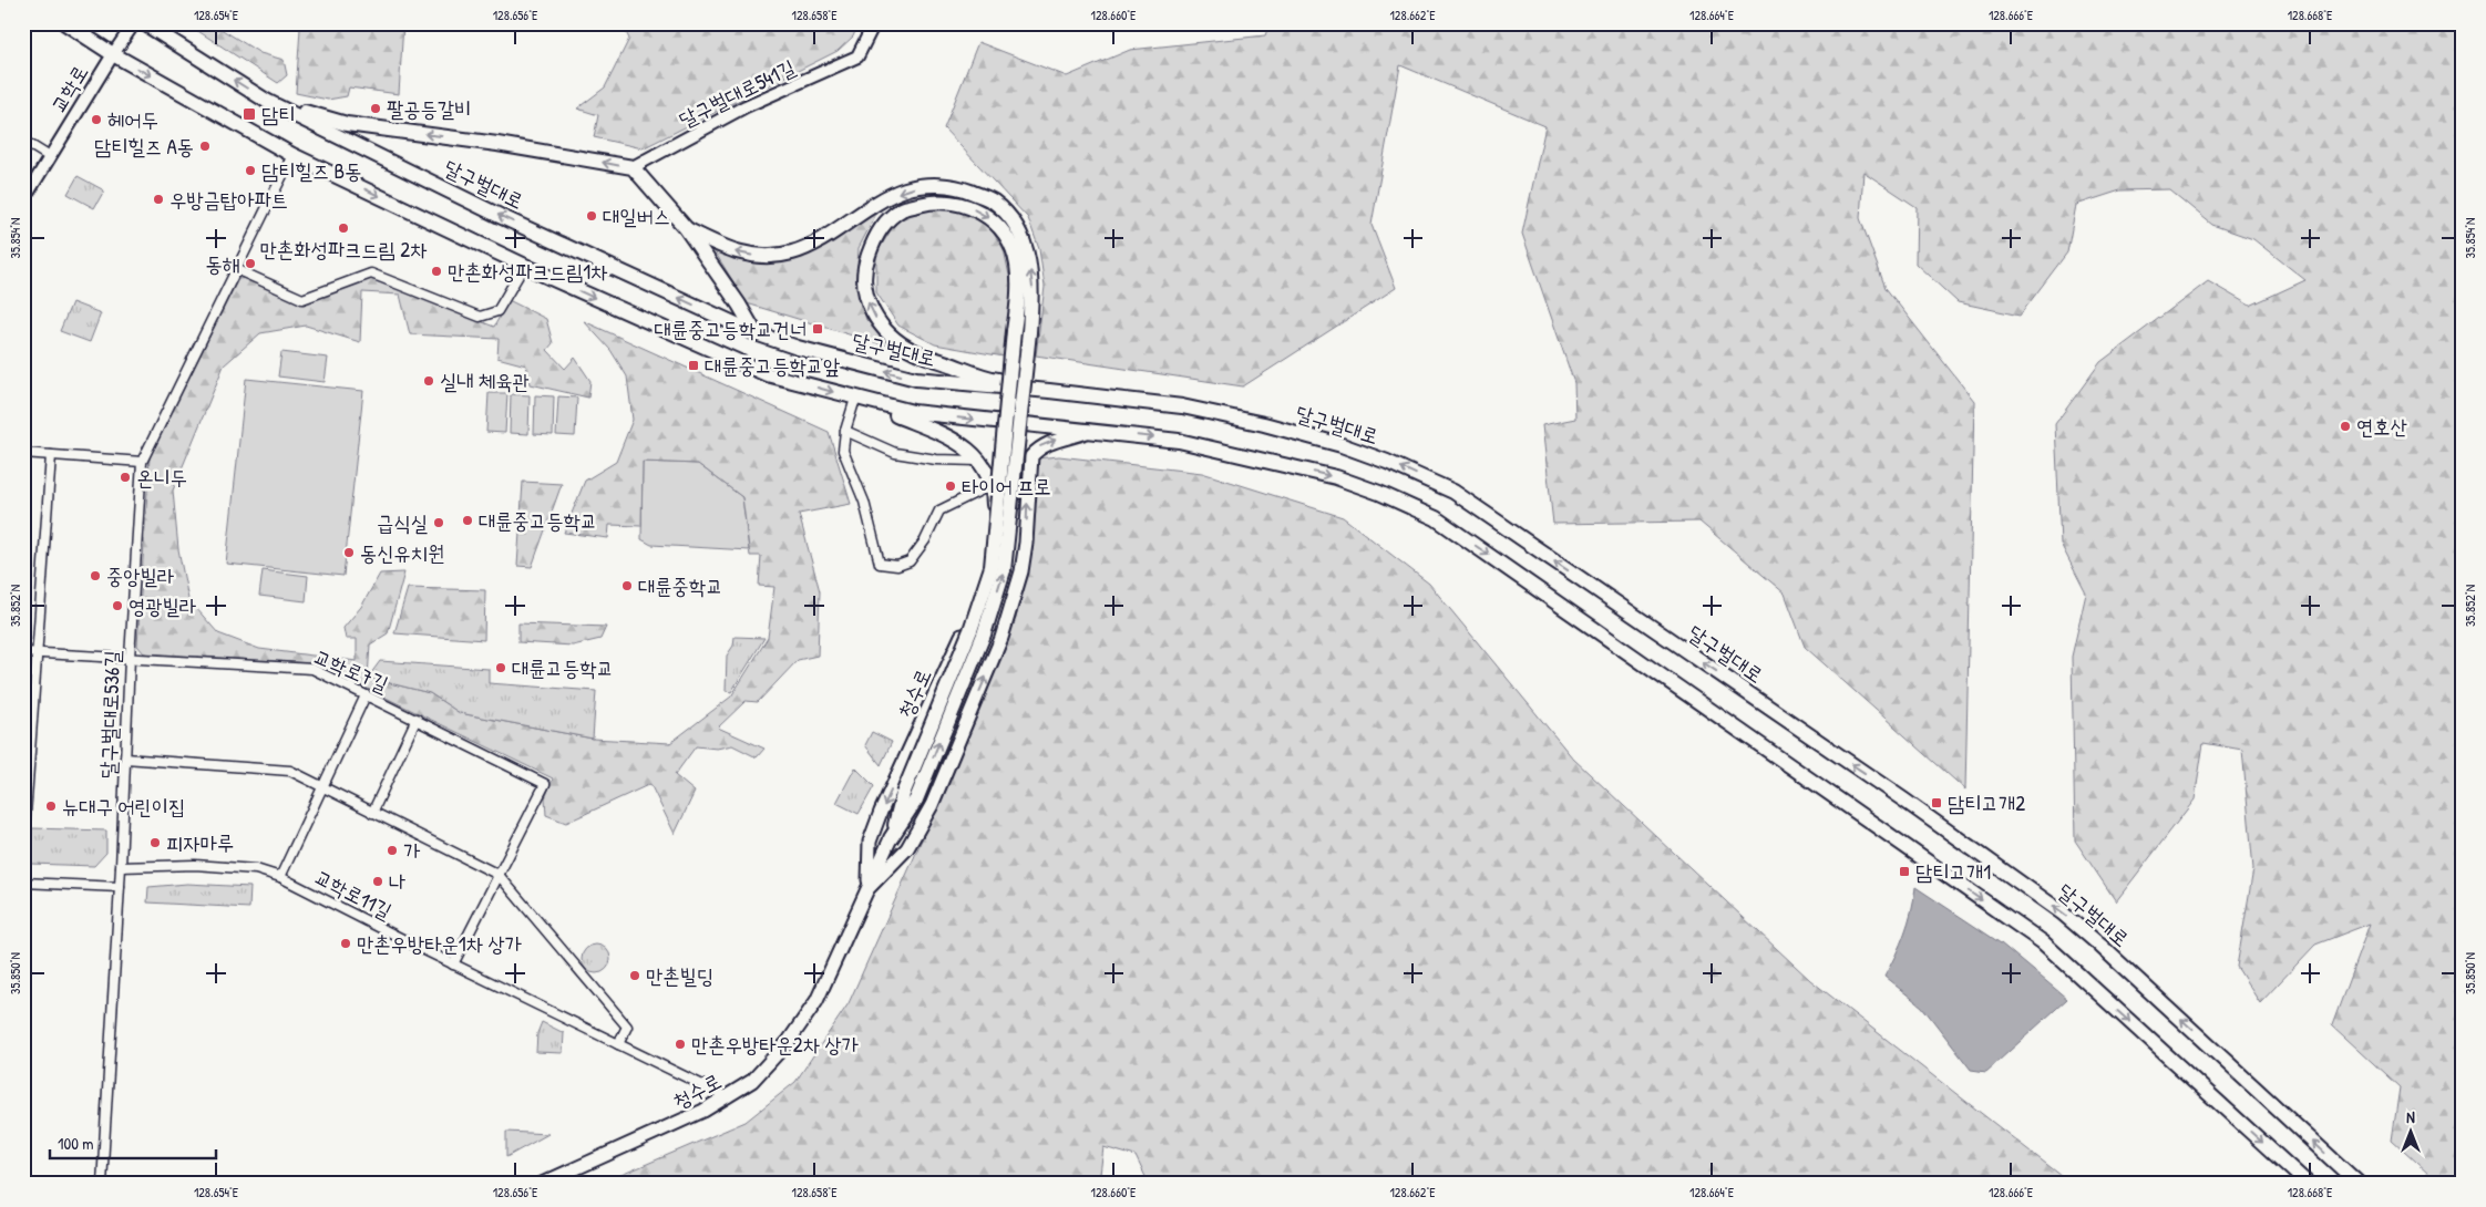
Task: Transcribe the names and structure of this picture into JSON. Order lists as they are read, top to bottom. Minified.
{"streets":{"main road":["달구벌대로","청수로"],"street":["교학로","달구벌대로541길","교학로7길","달구벌대로536길","교학로11길"]},"crossings":[["교학로7길","달구벌대로536길"],["교학로7길","교학로11길"],["청수로","교학로11길"],["달구벌대로536길","교학로11길"]],"places":{"other":["팔공등갈비","헤어두","담티힐즈 A동","담티힐즈 B동","우방금탑아파트","대일버스","만촌화성파크드림 2차","동해","만촌화성파크드림1차","실내 체육관","연호산","온니두","타이어 프로","대륜중고등학교","급식실","동신유치원","중앙빌라","대륜중학교","영광빌라","대륜고등학교","뉴대구 어린이집","피자마루","가","나","만촌우방타운1차 상가","만촌빌딩","만촌우방타운2차 상가"],"transit":["담티","대륜중고등학교건너","대륜중고등학교앞","담티고개2","담티고개1"]},"scale_bar":"100 m","north":"top","coordinates":["128.654°E","128.656°E","128.658°E","128.660°E","128.662°E","128.664°E","128.666°E","128.668°E","35.854°N","35.852°N","35.850°N"]}
